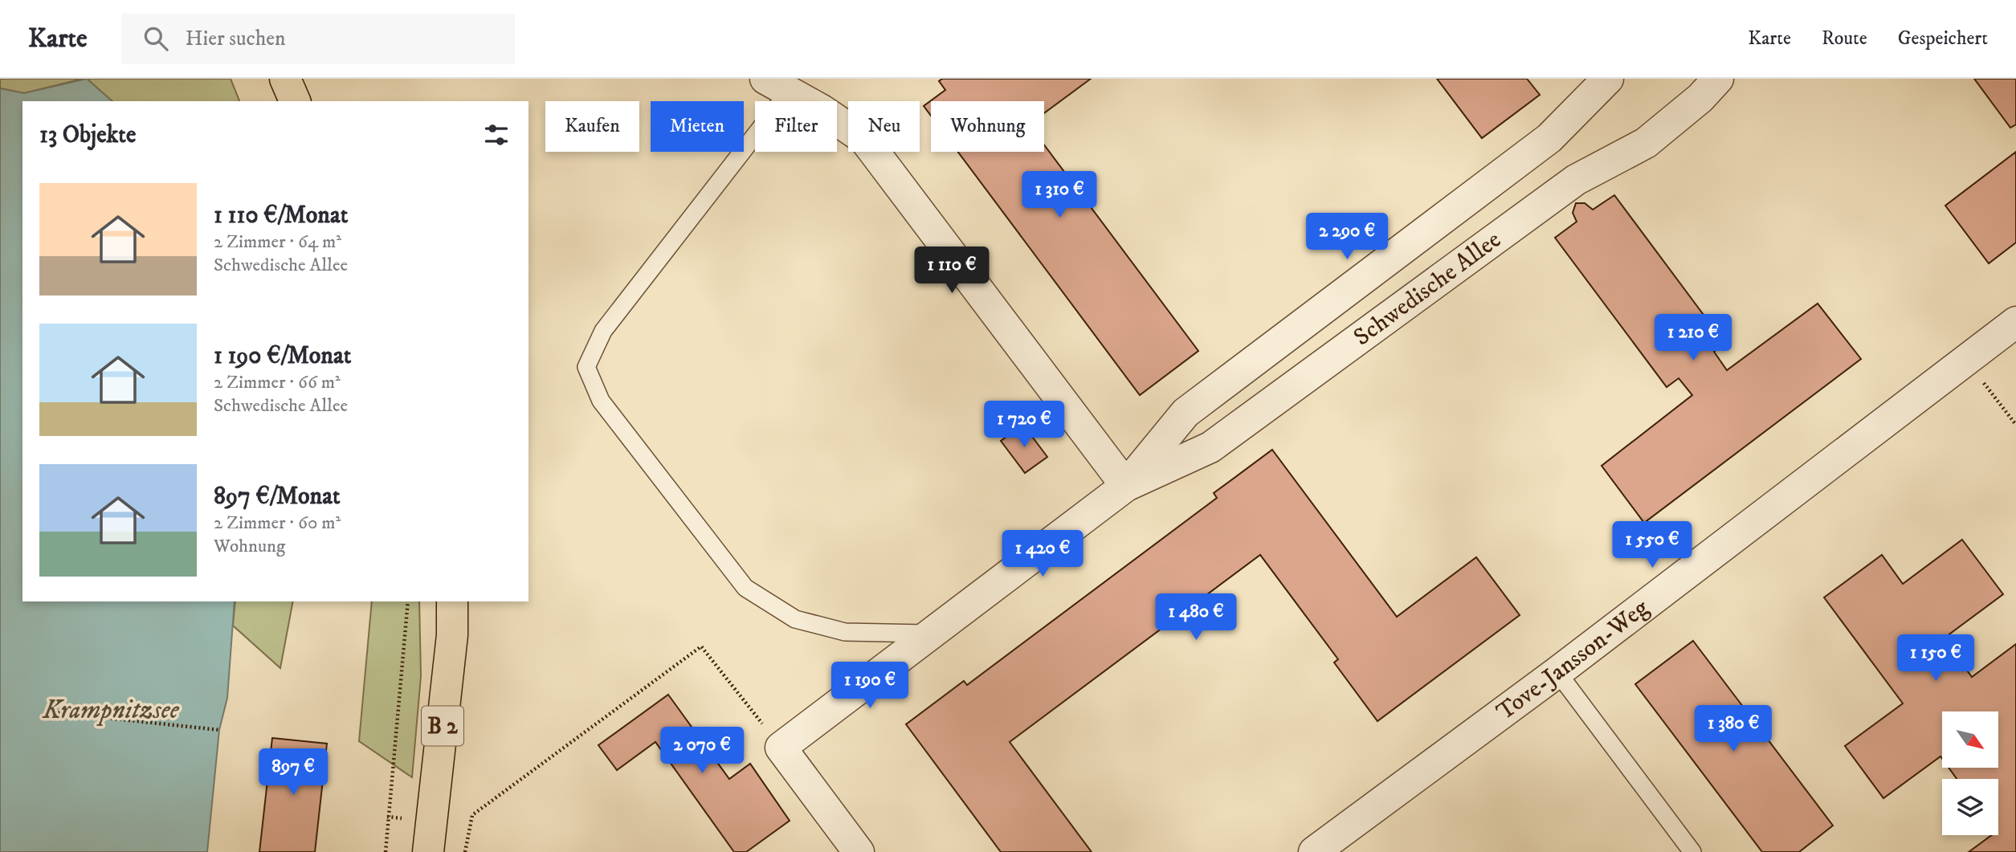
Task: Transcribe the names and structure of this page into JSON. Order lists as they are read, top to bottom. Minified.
{"streets":{"main road":["B 2"],"street":["Schwedische Allee","Tove-Jansson-Weg"]},"water":["Krampnitzsee"],"north":"bottom right","page":{"header":"Karte","search":"Hier suchen","nav":["Karte","Route","Gespeichert"],"chip":["Kaufen","Mieten","Filter","Neu","Wohnung"],"heading":"13 Objekte","list":[{"name":"1 110 €/Monat","note":"2 Zimmer · 64 m² · Schwedische Allee"},{"name":"1 190 €/Monat","note":"2 Zimmer · 66 m² · Schwedische Allee"},{"name":"897 €/Monat","note":"2 Zimmer · 60 m² · Wohnung"}],"price":["1 310 €","2 290 €","1 110 €","1 210 €","1 720 €","1 550 €","1 420 €","1 480 €","1 150 €","1 190 €","1 380 €","2 070 €","897 €"]}}
